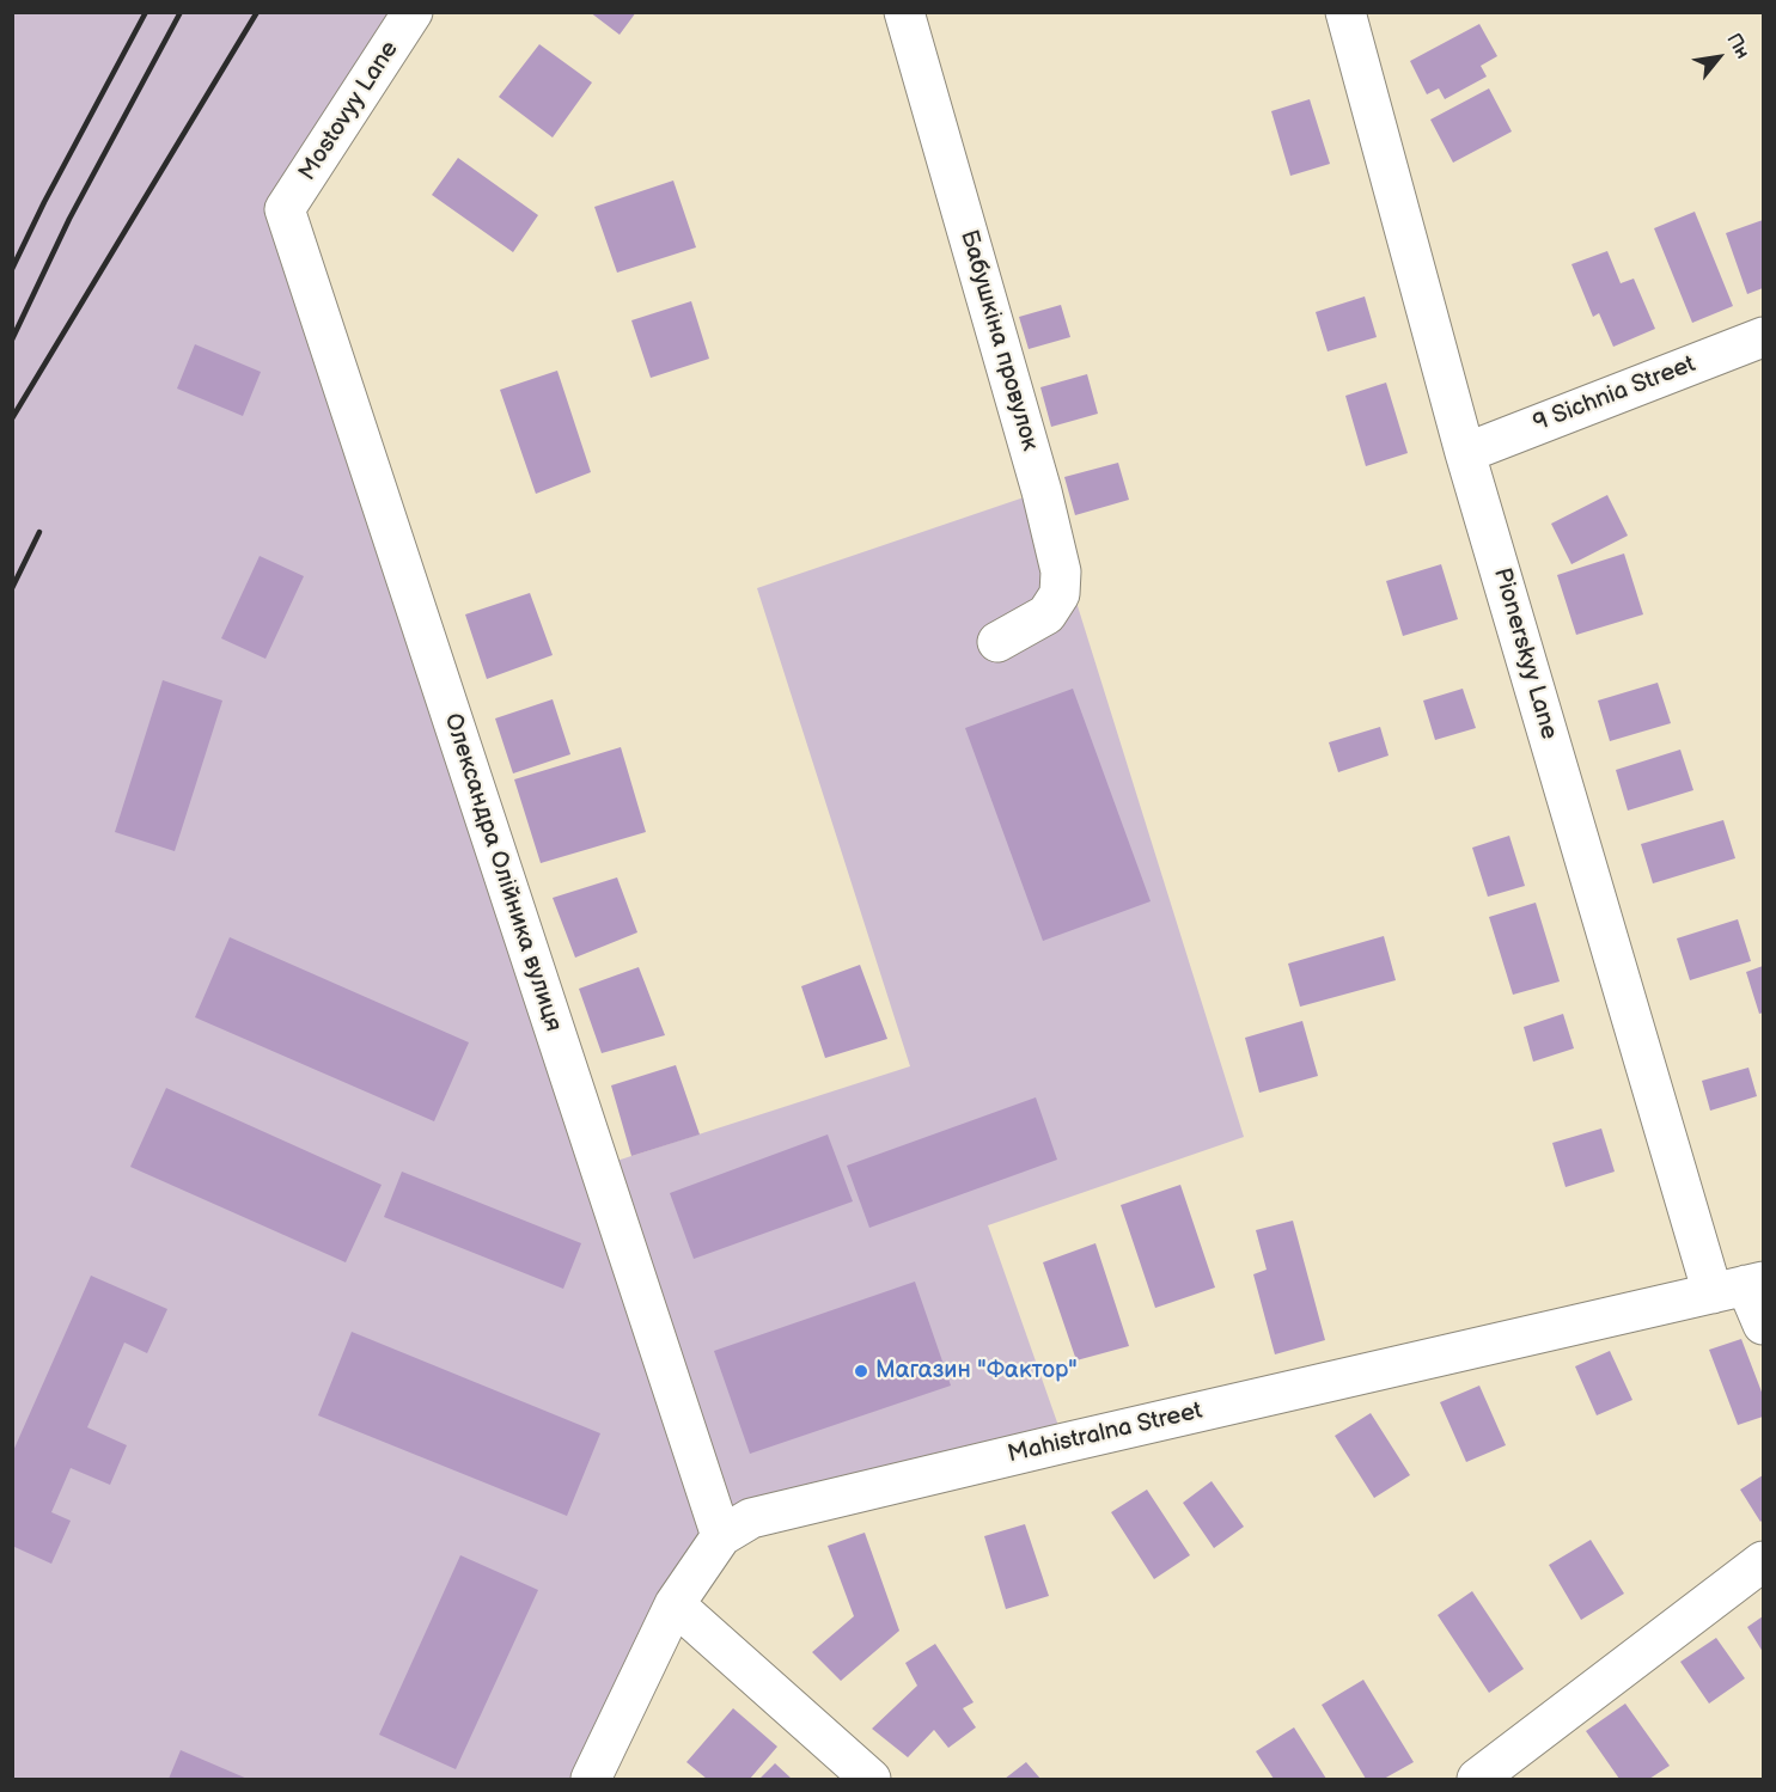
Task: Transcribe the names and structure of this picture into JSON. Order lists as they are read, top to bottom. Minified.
{"streets":{"street":["Mostovyy Lane","Бабушкіна провулок","9 Sichnia Street","Pionerskyy Lane","Олександра Олійника вулиця","Mahistralna Street"]},"crossings":[["Mostovyy Lane","Олександра Олійника вулиця"],["9 Sichnia Street","Pionerskyy Lane"],["Pionerskyy Lane","Mahistralna Street"],["Олександра Олійника вулиця","Mahistralna Street"]],"places":["Магазин \"Фактор\""],"north":"top right"}
